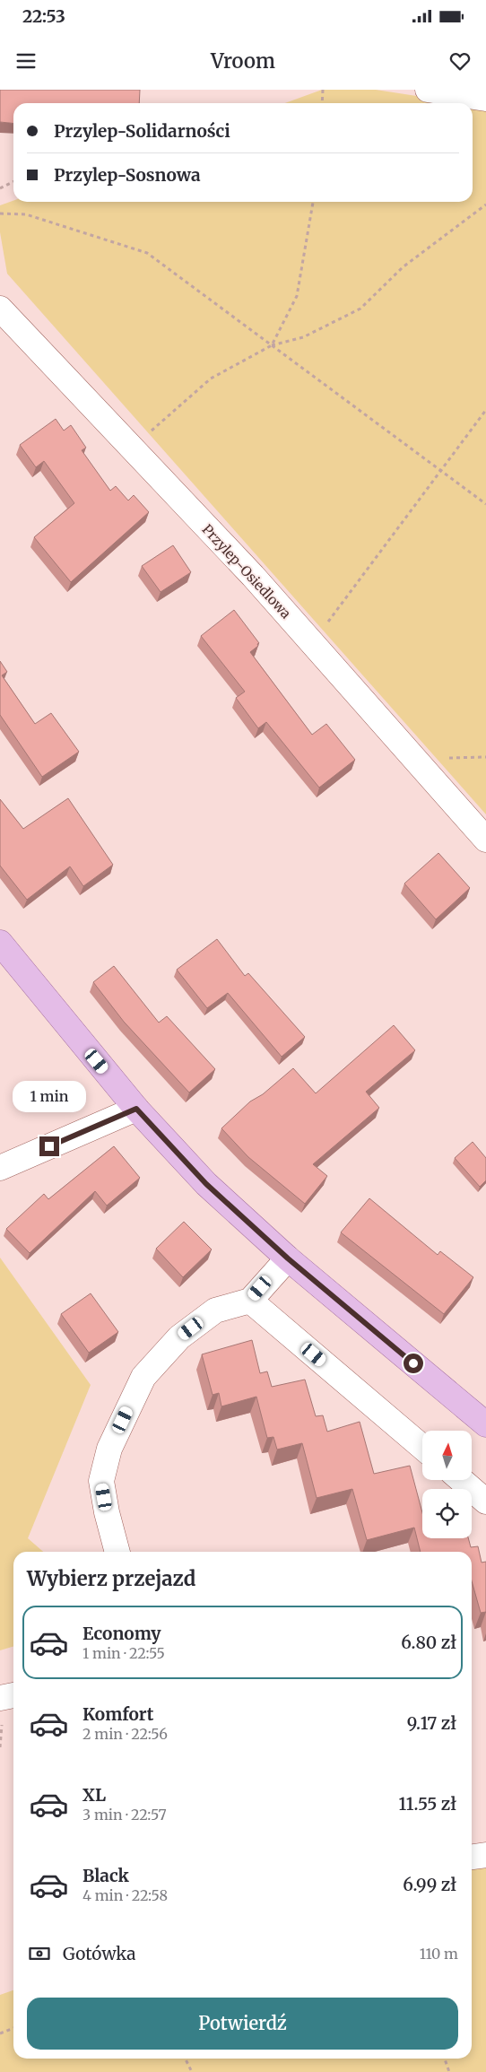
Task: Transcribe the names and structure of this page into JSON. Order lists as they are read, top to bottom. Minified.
{"streets":{"street":["Przylep-Osiedlowa"]},"north":"top","page":{"status":"22:53","header":"Vroom","banner":["Przylep-Solidarności","Przylep-Sosnowa"],"bubble":"1 min","heading":"Wybierz przejazd","list":[{"name":"Economy","note":"1 min · 22:55","value":"6.80 zł"},{"name":"Komfort","note":"2 min · 22:56","value":"9.17 zł"},{"name":"XL","note":"3 min · 22:57","value":"11.55 zł"},{"name":"Black","note":"4 min · 22:58","value":"6.99 zł"}],"pay":["Gotówka","110 m"],"buttons":"Potwierdź"}}
